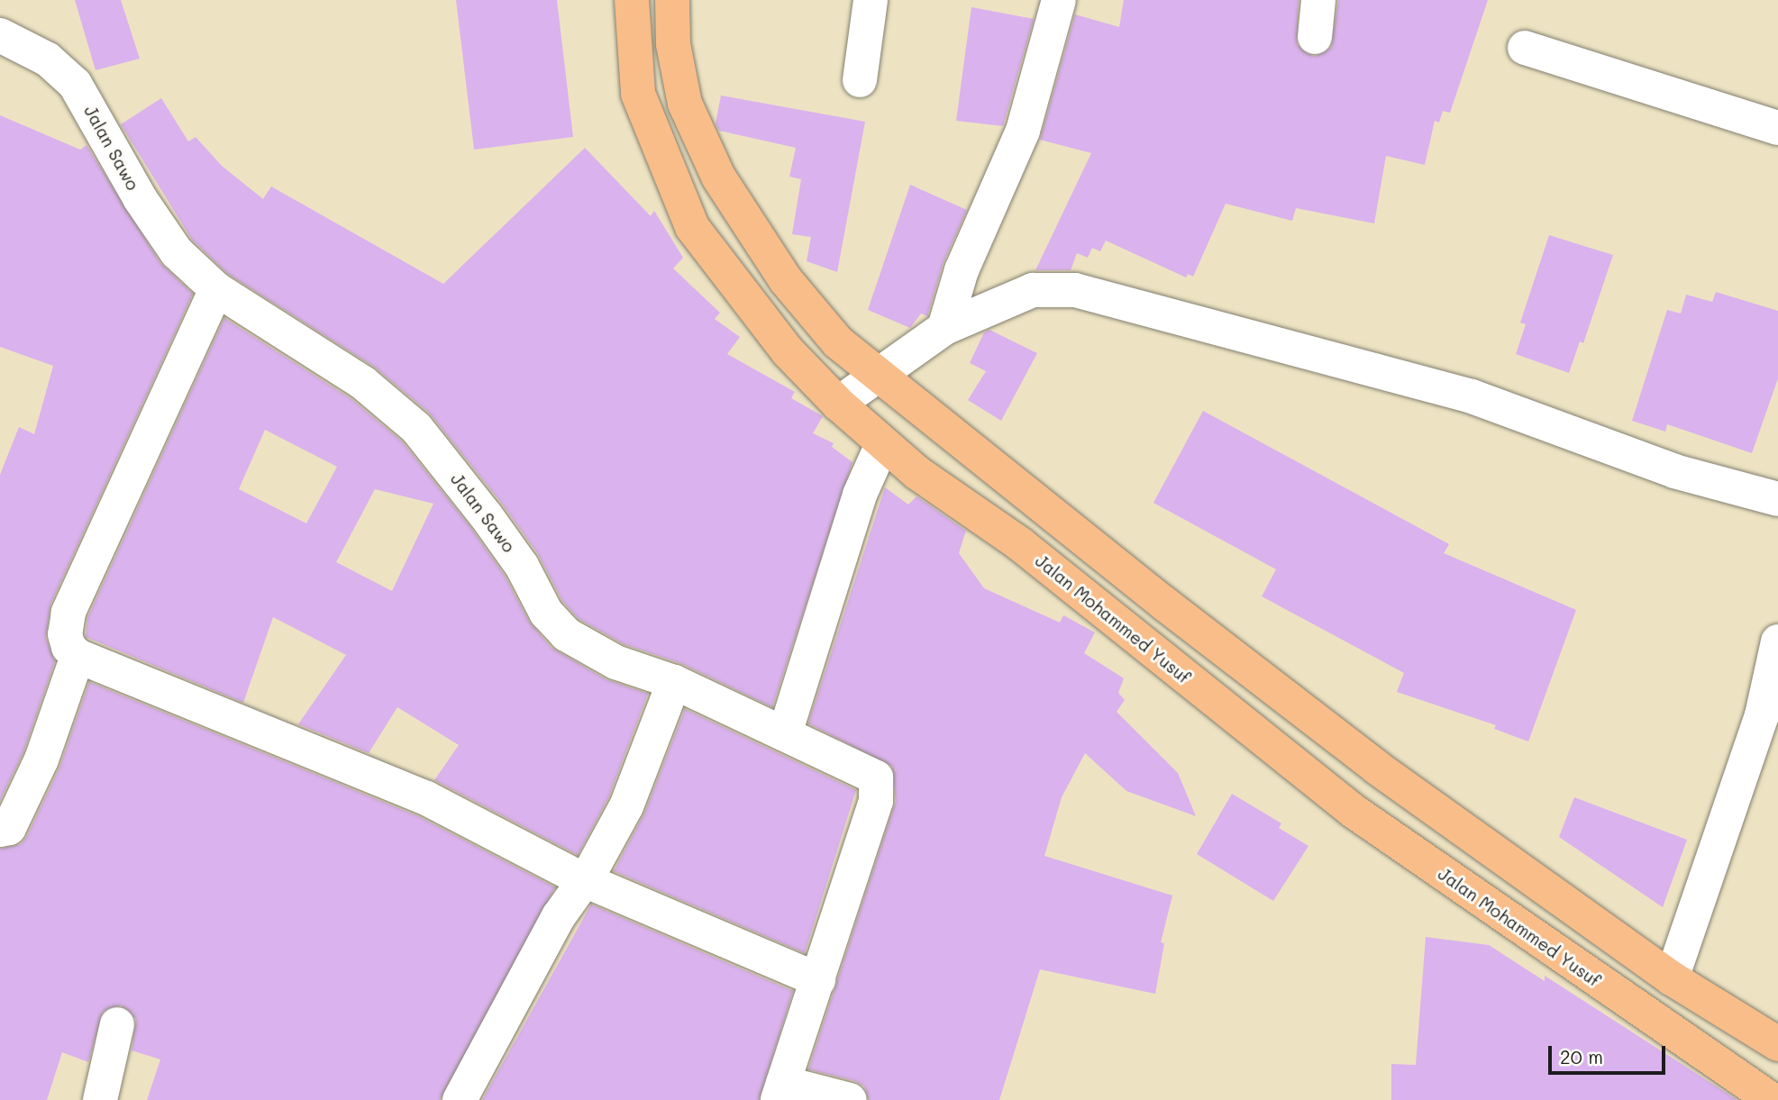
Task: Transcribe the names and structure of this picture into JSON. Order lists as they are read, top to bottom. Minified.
{"streets":{"main road":["Jalan Mohammed Yusuf"],"street":["Jalan Sawo"]},"scale_bar":"20 m"}
